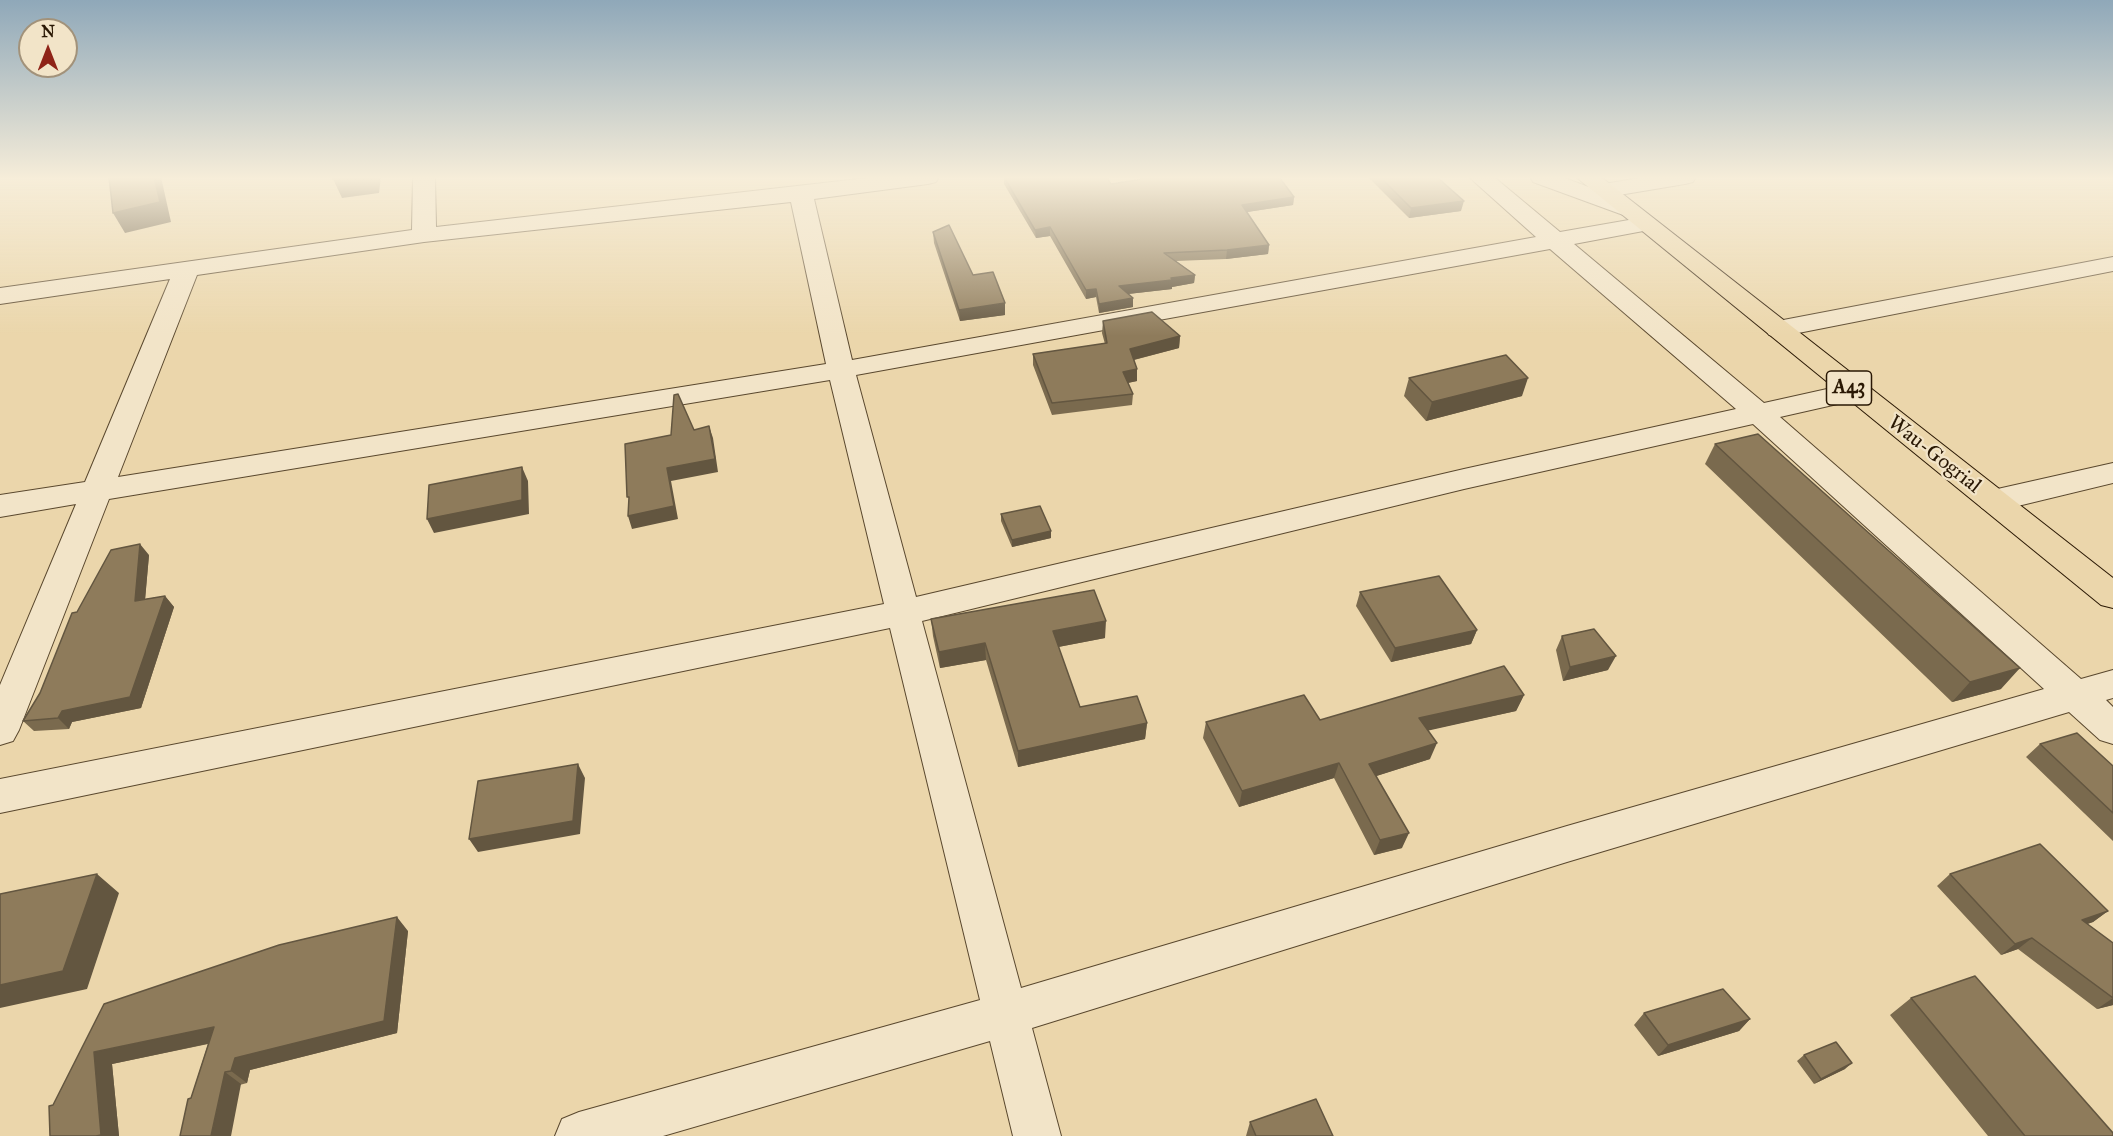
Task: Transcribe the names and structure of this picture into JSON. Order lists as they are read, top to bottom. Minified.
{"streets":{"main road":["A43","Wau-Gogrial"]},"north":"top"}
